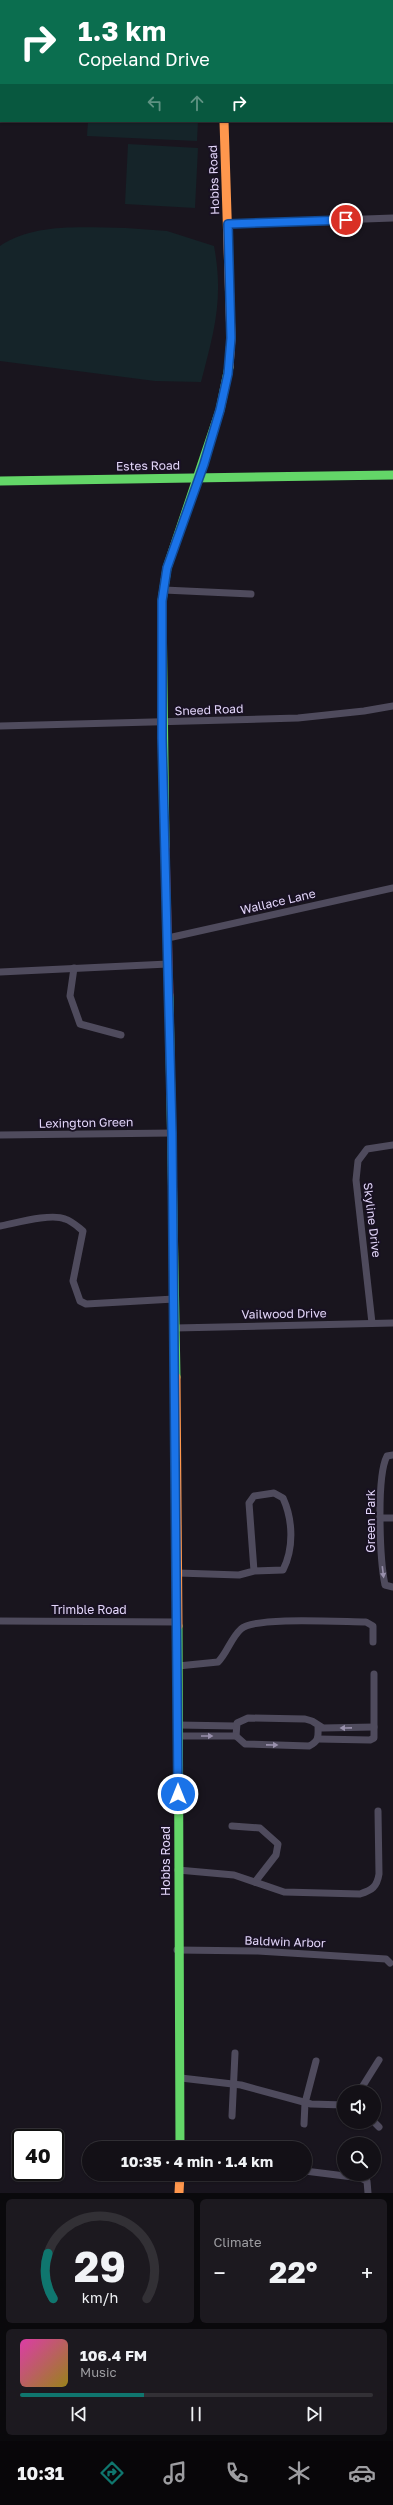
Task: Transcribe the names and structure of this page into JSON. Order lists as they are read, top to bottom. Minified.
{"streets":{"street":["Hobbs Road","Estes Road","Sneed Road","Wallace Lane","Lexington Green","Skyline Drive","Vailwood Drive","Green Park","Trimble Road","Baldwin Arbor"]},"crossings":[["Hobbs Road","Estes Road"],["Hobbs Road","Sneed Road"],["Hobbs Road","Wallace Lane"],["Hobbs Road","Lexington Green"],["Hobbs Road","Vailwood Drive"],["Hobbs Road","Trimble Road"],["Hobbs Road","Baldwin Arbor"],["Skyline Drive","Vailwood Drive"]],"one_way":["Green Park"],"page":{"turn":["1.3 km","Copeland Drive"],"limit":"40","trip":"10:35 · 4 min · 1.4 km","tile":"Climate","heat":["−","22°","+"],"song":["106.4 FM","Music"],"tabs":"10:31","gauge":["29","km/h"]}}
